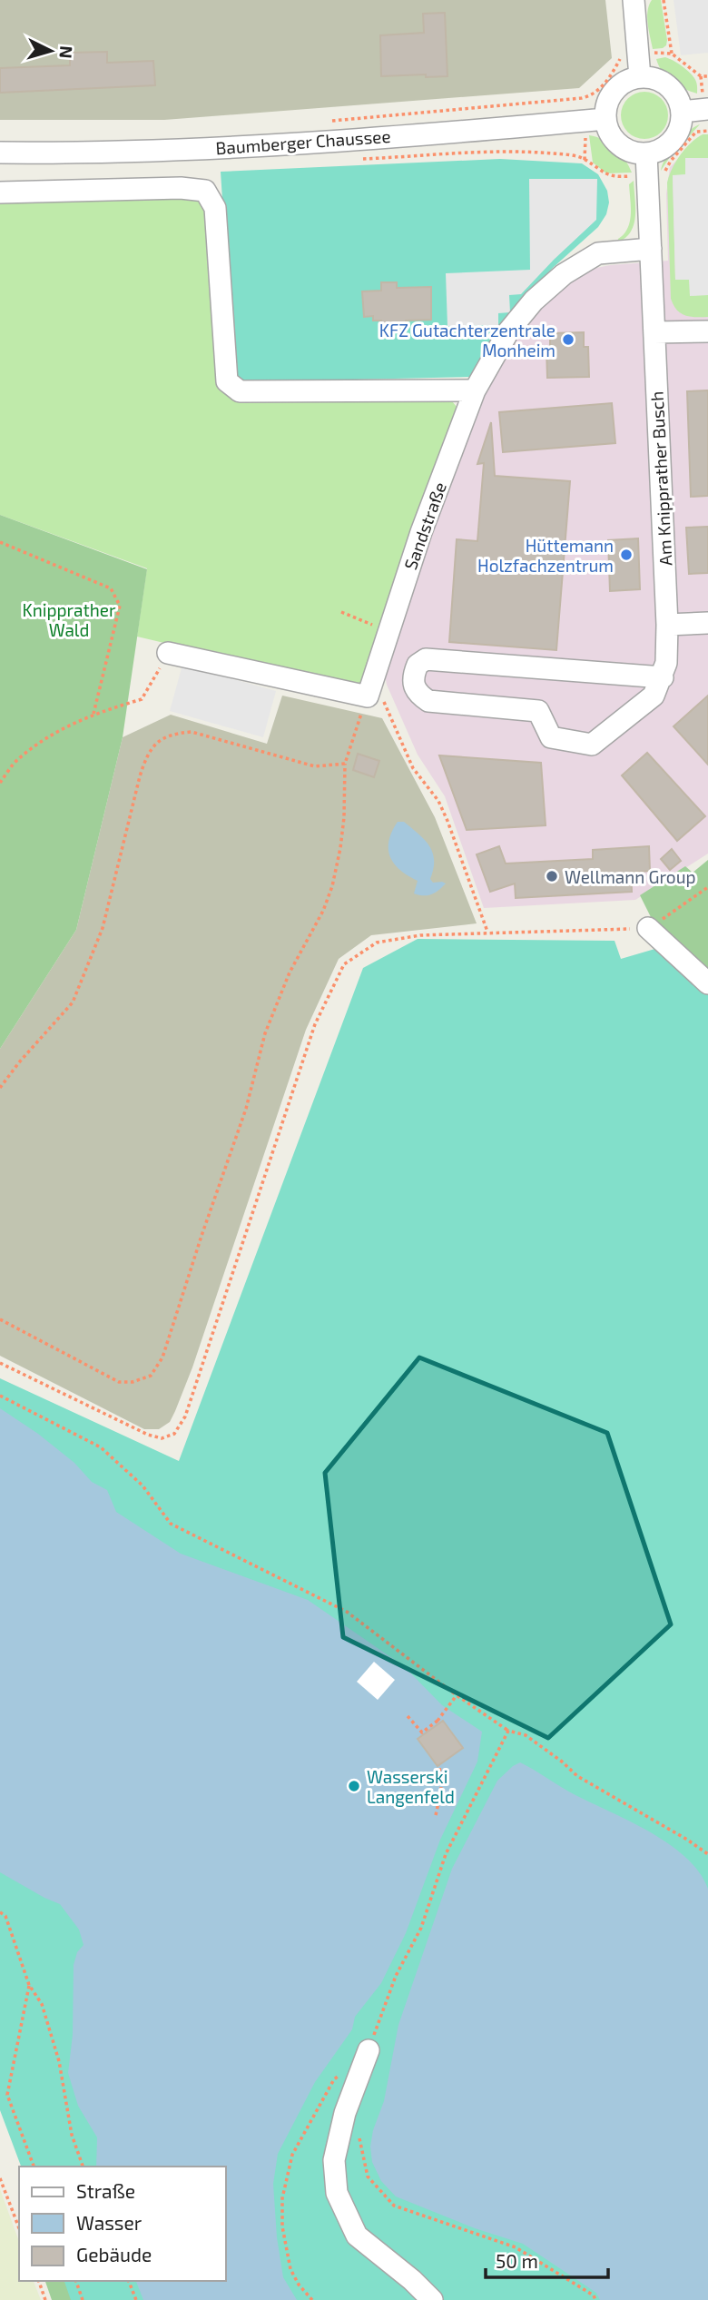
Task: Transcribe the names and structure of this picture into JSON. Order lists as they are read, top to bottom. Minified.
{"streets":{"street":["Baumberger Chaussee","Am Knipprather Busch","Sandstraße"]},"crossings":[["Baumberger Chaussee","Am Knipprather Busch"],["Am Knipprather Busch","Sandstraße"]],"parks":["Knipprather Wald"],"places":["KFZ Gutachterzentrale Monheim","Hüttemann Holzfachzentrum","Wellmann Group","Wasserski Langenfeld"],"legend":["Straße","Wasser","Gebäude"],"scale_bar":"50 m","north":"right"}
